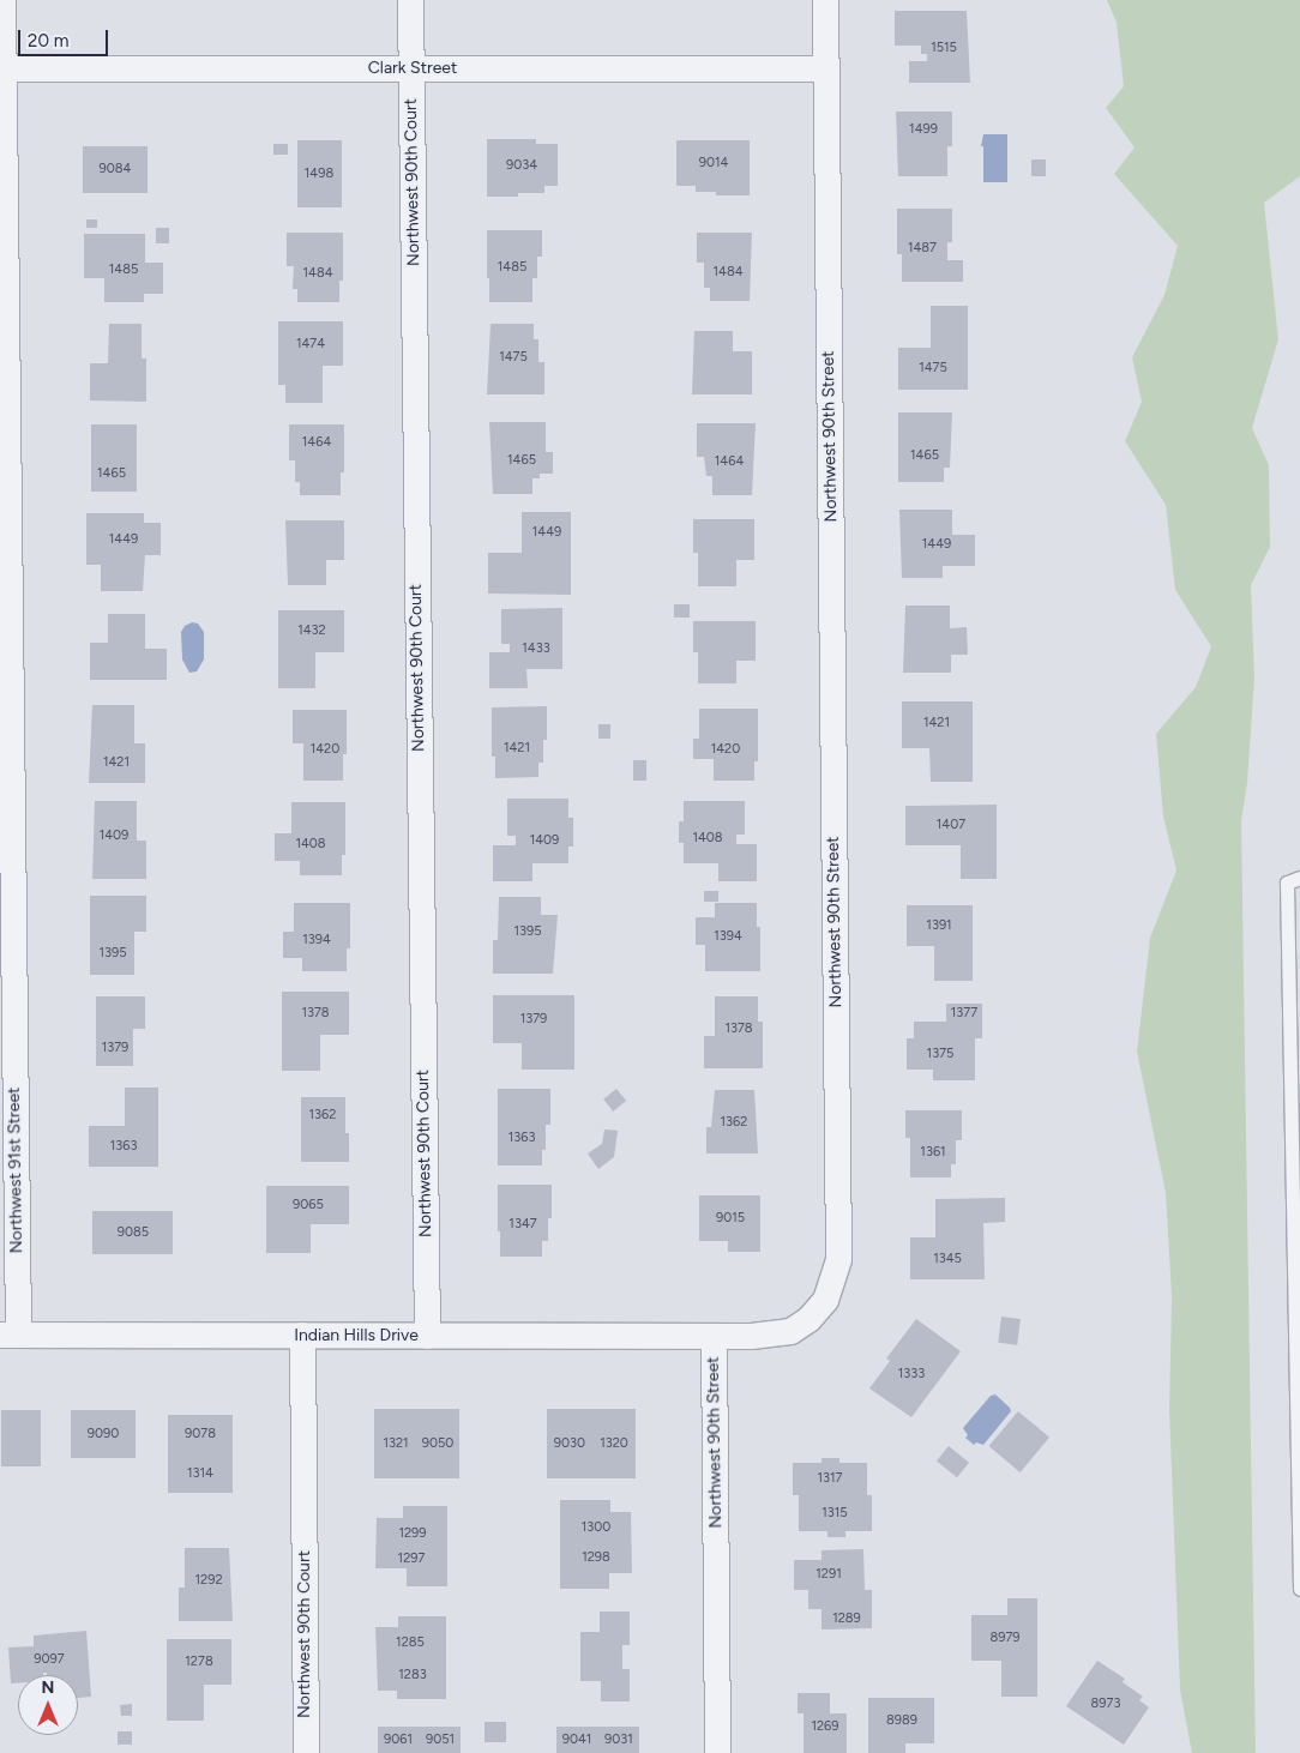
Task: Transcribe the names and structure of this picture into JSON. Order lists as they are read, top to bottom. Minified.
{"streets":{"street":["Clark Street","Northwest 90th Court","Northwest 90th Street","Northwest 91st Street","Indian Hills Drive"]},"crossings":[["Clark Street","Northwest 90th Court"],["Clark Street","Northwest 90th Street"],["Clark Street","Northwest 91st Street"],["Northwest 90th Court","Indian Hills Drive"],["Northwest 90th Street","Indian Hills Drive"],["Northwest 91st Street","Indian Hills Drive"]],"house_numbers":["1515","1499","9014","9034","9084","1498","1487","1485","1485","1484","1484","1474","1475","1475","1464","1465","1465","1464","1465","1449","1449","1449","1432","1433","1421","1421","1420","1420","1421","1407","1409","1408","1409","1408","1391","1395","1394","1394","1395","1378","1377","1379","1378","1379","1375","1362","1362","1363","1363","1361","9065","9015","1347","9085","1345","1333","9090","9078","1321","9050","9030","1320","1314","1317","1315","1300","1299","1298","1297","1291","1292","1289","8979","1285","9097","1278","1283","8973","8989","1269","9061","9051","9041","9031"],"scale_bar":"20 m","north":"top"}
